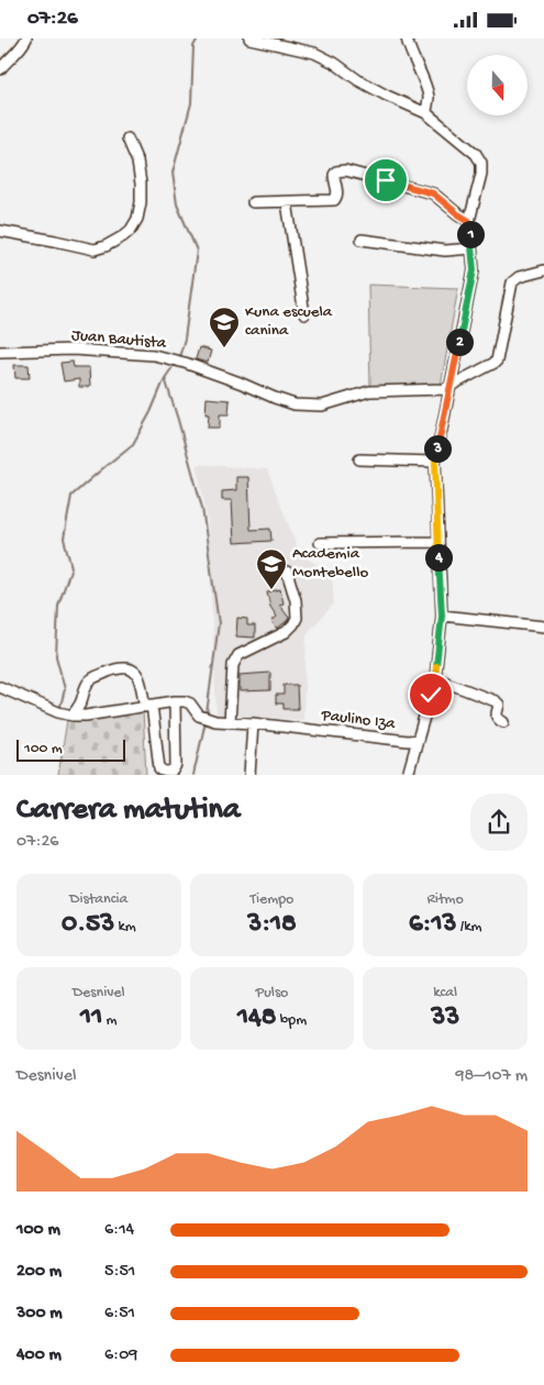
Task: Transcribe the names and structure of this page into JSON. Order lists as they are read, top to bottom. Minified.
{"streets":{"street":["Juan Bautista","Paulino Iza"]},"crossings":[["Juan Bautista","Paulino Iza"]],"places":{"school or university":["Kuna escuela canina","Academia Montebello"]},"scale_bar":"100 m","north":"bottom","page":{"status":"07:26","pins":["1","2","3","4"],"scale":"100 m","heading":["Carrera matutina","07:26"],"stats":[["Distancia","0.53 km"],["Tiempo","3:18"],["Ritmo","6:13 /km"],["Desnivel","11 m"],["Pulso","148 bpm"],["kcal","33"]],"chart":["Desnivel","98–107 m"],"list":[{"name":"100 m","note":"6:14"},{"name":"200 m","note":"5:51"},{"name":"300 m","note":"6:51"},{"name":"400 m","note":"6:09"}]}}
